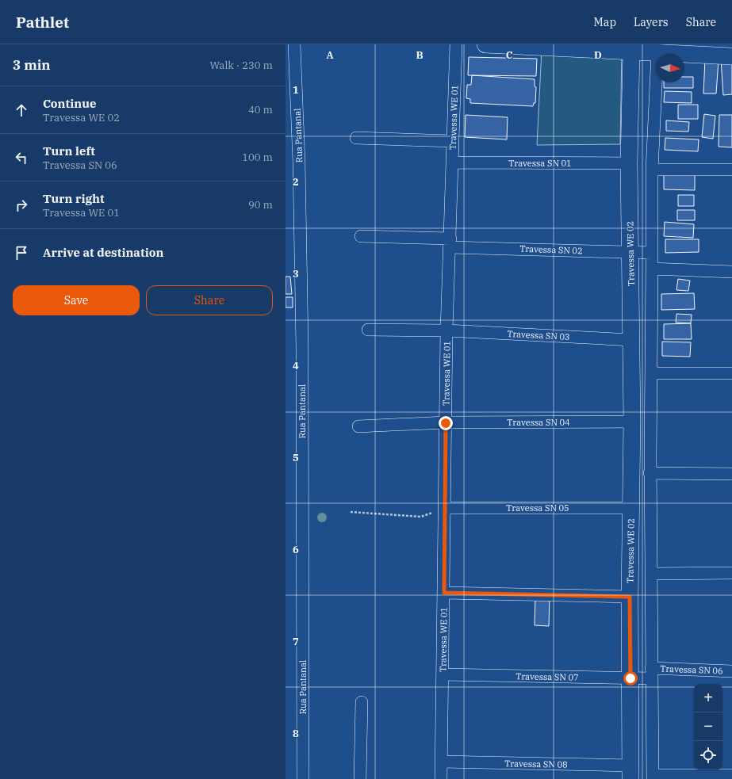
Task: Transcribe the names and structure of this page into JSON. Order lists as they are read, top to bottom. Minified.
{"streets":{"street":["Travessa WE 01","Rua Pantanal","Travessa SN 01","Travessa SN 02","Travessa WE 02","Travessa SN 03","Travessa SN 04","Travessa SN 05","Travessa SN 06","Travessa SN 07","Travessa SN 08"]},"crossings":[["Travessa WE 01","Travessa SN 01"],["Travessa WE 01","Travessa SN 02"],["Travessa WE 01","Travessa SN 03"],["Travessa WE 01","Travessa SN 04"],["Travessa WE 01","Travessa SN 05"],["Travessa WE 01","Travessa SN 07"],["Travessa WE 01","Travessa SN 08"],["Travessa SN 01","Travessa WE 02"],["Travessa SN 02","Travessa WE 02"],["Travessa WE 02","Travessa SN 03"],["Travessa WE 02","Travessa SN 04"],["Travessa WE 02","Travessa SN 05"],["Travessa WE 02","Travessa SN 07"],["Travessa WE 02","Travessa SN 08"],["Travessa SN 06","Travessa SN 07"]],"north":"right","page":{"header":"Pathlet","nav":["Map","Layers","Share"],"heading":["3 min","Walk · 230 m"],"list":[["Continue","Travessa WE 02","40 m"],["Turn left","Travessa SN 06","100 m"],["Turn right","Travessa WE 01","90 m"],"Arrive at destination"],"buttons":["Save","Share"],"map_buttons":["+","−"]},"grid":{"columns":["A","B","C","D"],"rows":["1","2","3","4","5","6","7","8"]}}
